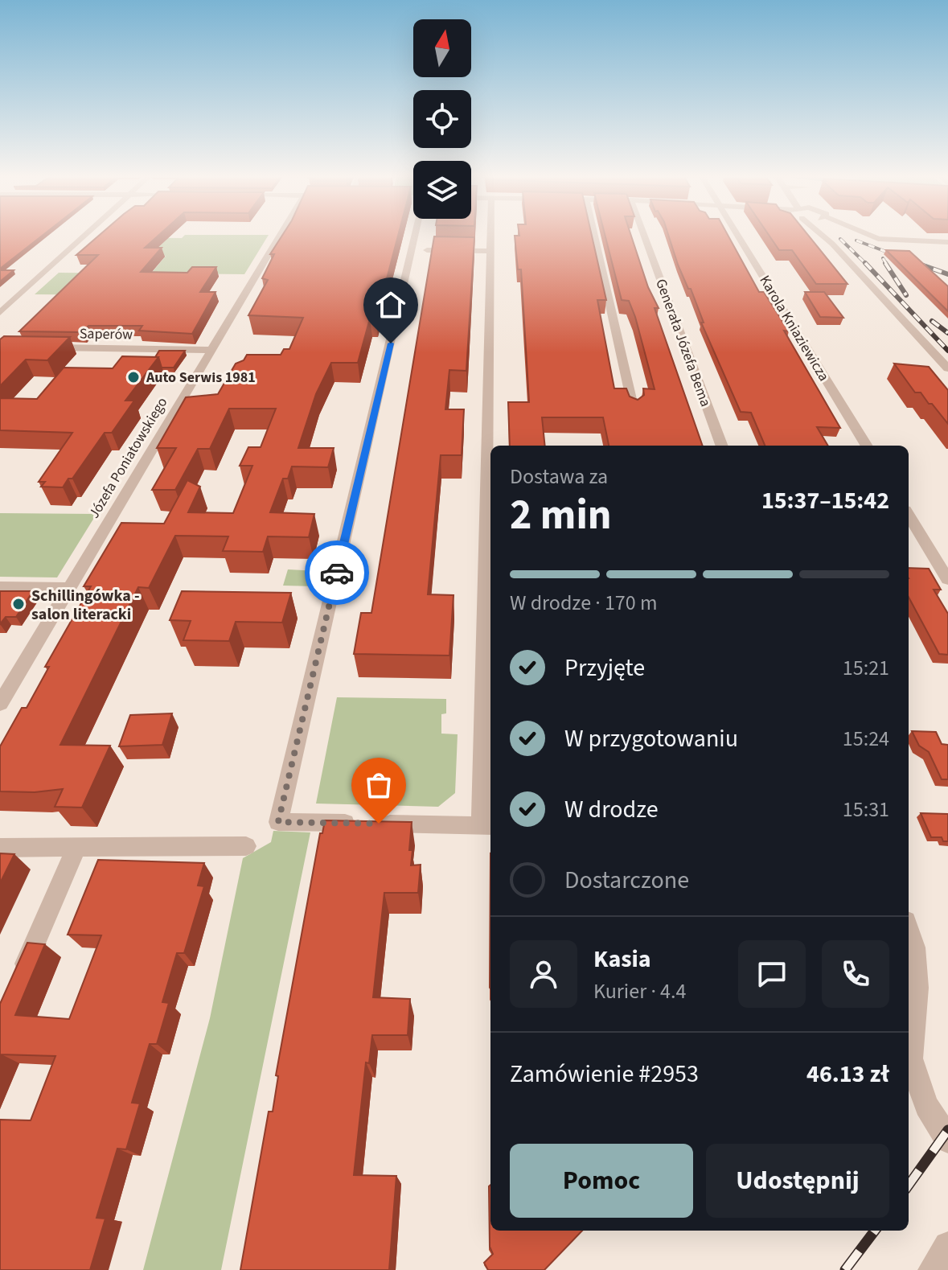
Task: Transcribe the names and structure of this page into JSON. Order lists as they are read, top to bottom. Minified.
{"streets":{"street":["Karola Kniaziewicza","Saperów","Generała Józefa Bema","Józefa Poniatowskiego"]},"crossings":[["Saperów","Józefa Poniatowskiego"]],"places":["Auto Serwis 1981","Schillingówka - salon literacki"],"north":"top","page":{"heading":["2 min","Dostawa za","15:37–15:42"],"panel":["Kasia","Kurier · 4.4","Zamówienie #2953","46.13 zł"],"bar":"W drodze · 170 m","list":[["Przyjęte","15:21"],["W przygotowaniu","15:24"],["W drodze","15:31"],"Dostarczone"],"buttons":["Pomoc","Udostępnij"]}}
